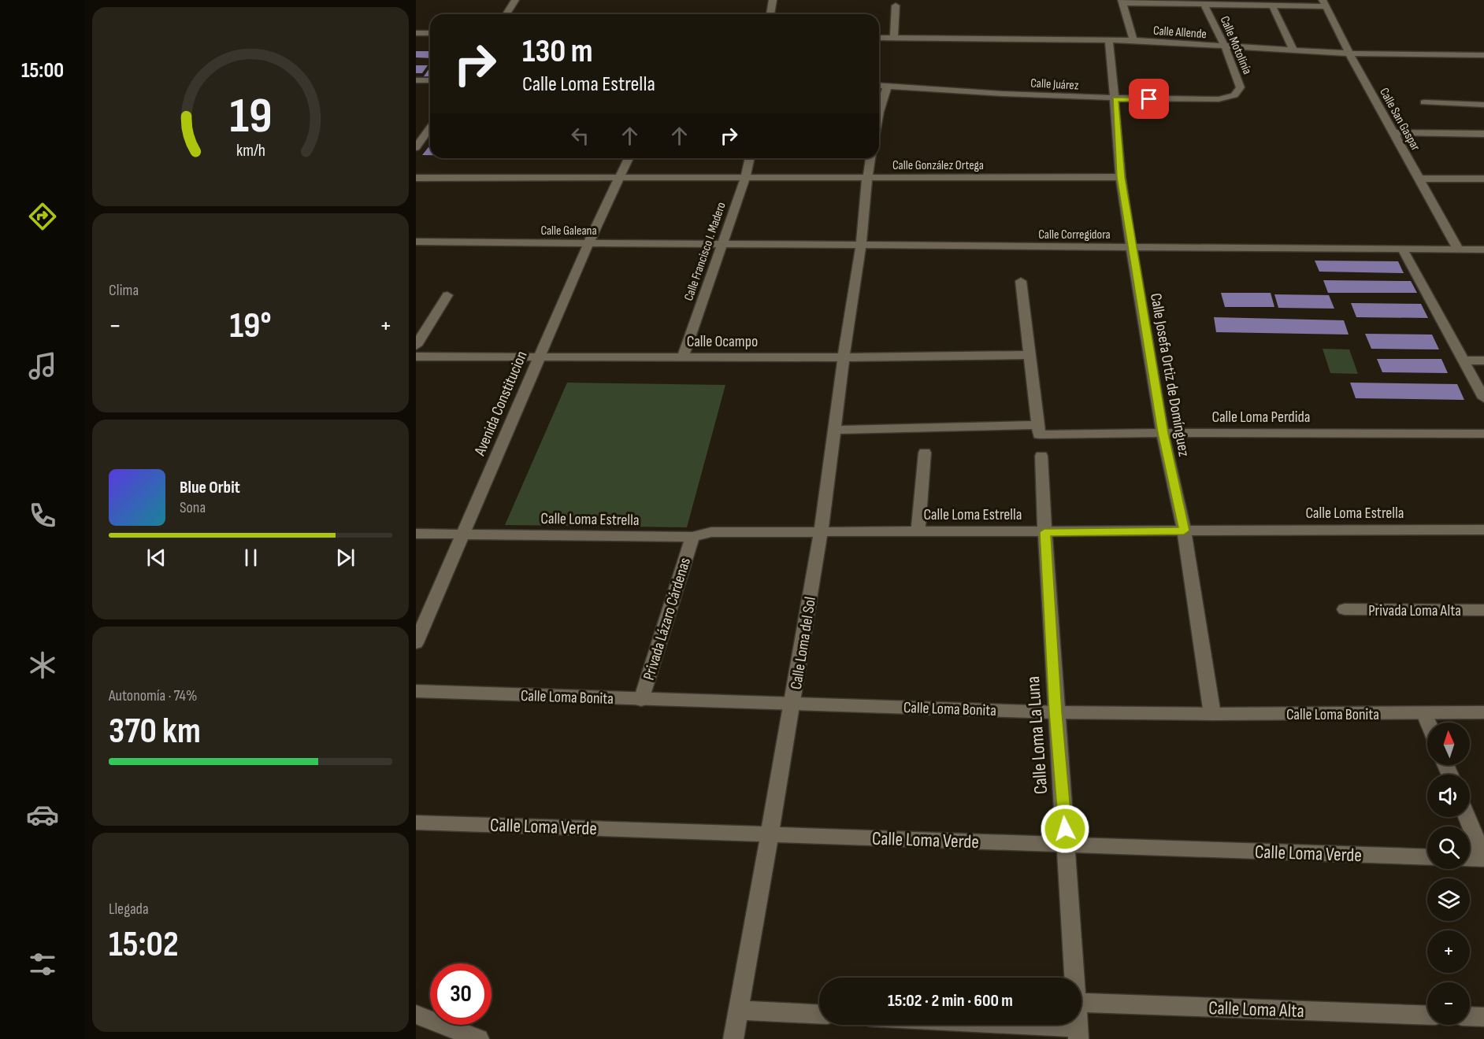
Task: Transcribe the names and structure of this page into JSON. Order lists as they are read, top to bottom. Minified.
{"streets":{"street":["Calle Allende","Calle Motolinía","Calle Juárez","Calle San Gaspar","Calle González Ortega","Calle Galeana","Calle Corregidora","Calle Francisco I. Madero","Calle Ocampo","Calle Josefa Ortiz de Domínguez","Avenida Constitucion","Calle Loma Perdida","Calle Loma Estrella","Privada Loma Alta","Privada Lázaro Cárdenas","Calle Loma del Sol","Calle Loma Bonita","Calle Loma La Luna","Calle Loma Verde","Calle Loma Alta"]},"crossings":[["Calle Allende","Calle Motolinía"],["Calle Allende","Calle San Gaspar"],["Calle Allende","Calle Josefa Ortiz de Domínguez"],["Calle Motolinía","Calle Juárez"],["Calle Juárez","Calle Josefa Ortiz de Domínguez"],["Calle San Gaspar","Calle Corregidora"],["Calle González Ortega","Calle Francisco I. Madero"],["Calle González Ortega","Calle Josefa Ortiz de Domínguez"],["Calle González Ortega","Avenida Constitucion"],["Calle González Ortega","Calle Loma del Sol"],["Calle Galeana","Calle Corregidora"],["Calle Galeana","Calle Francisco I. Madero"],["Calle Galeana","Avenida Constitucion"],["Calle Corregidora","Calle Francisco I. Madero"],["Calle Corregidora","Calle Josefa Ortiz de Domínguez"],["Calle Corregidora","Calle Loma del Sol"],["Calle Francisco I. Madero","Calle Ocampo"],["Calle Ocampo","Avenida Constitucion"],["Calle Ocampo","Calle Loma del Sol"],["Calle Josefa Ortiz de Domínguez","Calle Loma Perdida"],["Calle Josefa Ortiz de Domínguez","Calle Loma Estrella"],["Calle Josefa Ortiz de Domínguez","Calle Loma Bonita"],["Avenida Constitucion","Calle Loma Estrella"],["Calle Loma Perdida","Calle Loma del Sol"],["Calle Loma Estrella","Privada Lázaro Cárdenas"],["Calle Loma Estrella","Calle Loma del Sol"],["Calle Loma Estrella","Calle Loma La Luna"],["Privada Lázaro Cárdenas","Calle Loma Bonita"],["Calle Loma del Sol","Calle Loma Bonita"],["Calle Loma del Sol","Calle Loma Verde"],["Calle Loma Bonita","Calle Loma La Luna"],["Calle Loma La Luna","Calle Loma Verde"]],"north":"top","page":{"tabs":"15:00","turn":["130 m","Calle Loma Estrella"],"tile":["Clima",["Autonomía · 74%","370 km"],["Llegada","15:02"]],"heat":["−","19°","+"],"song":["Blue Orbit","Sona"],"map_buttons":["+","−"],"limit":"30","trip":"15:02 · 2 min · 600 m","gauge":["19","km/h"]}}
